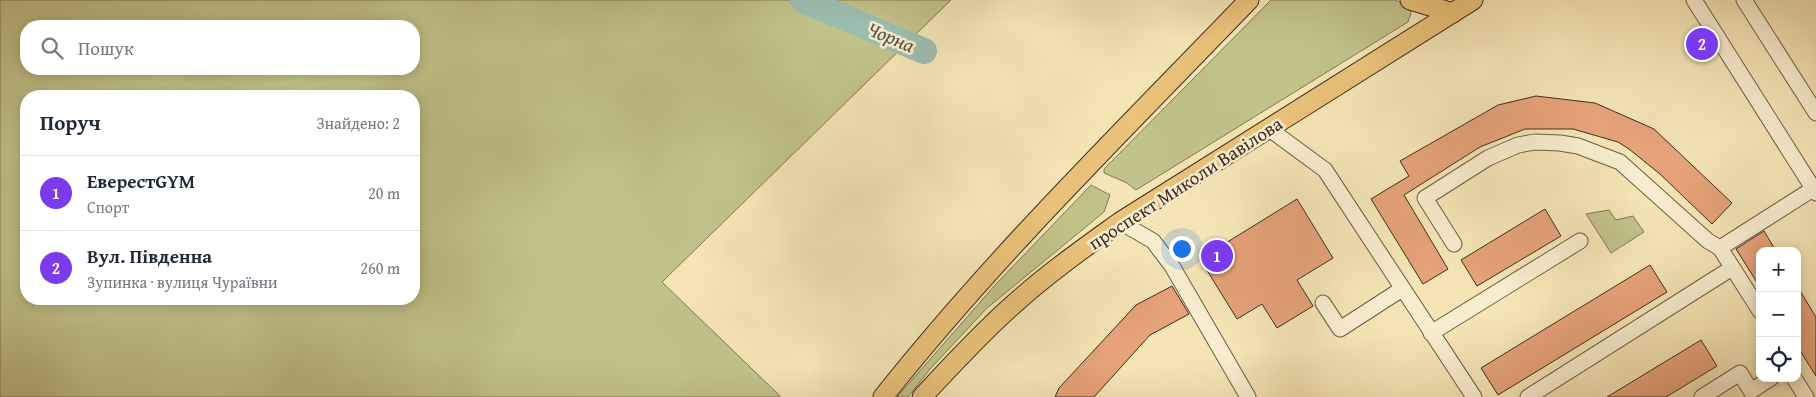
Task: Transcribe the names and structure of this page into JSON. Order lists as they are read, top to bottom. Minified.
{"streets":{"main road":["проспект Миколи Вавілова"]},"water":["Чорна"],"page":{"search":"Пошук","pins":["2","1"],"heading":["Поруч","Знайдено: 2"],"list":[{"mark":"1","name":"ЕверестGYM","note":"Спорт","value":"20 m"},{"mark":"2","name":"Вул. Південна","note":"Зупинка · вулиця Чураївни","value":"260 m"}],"map_buttons":["+","−"]}}
